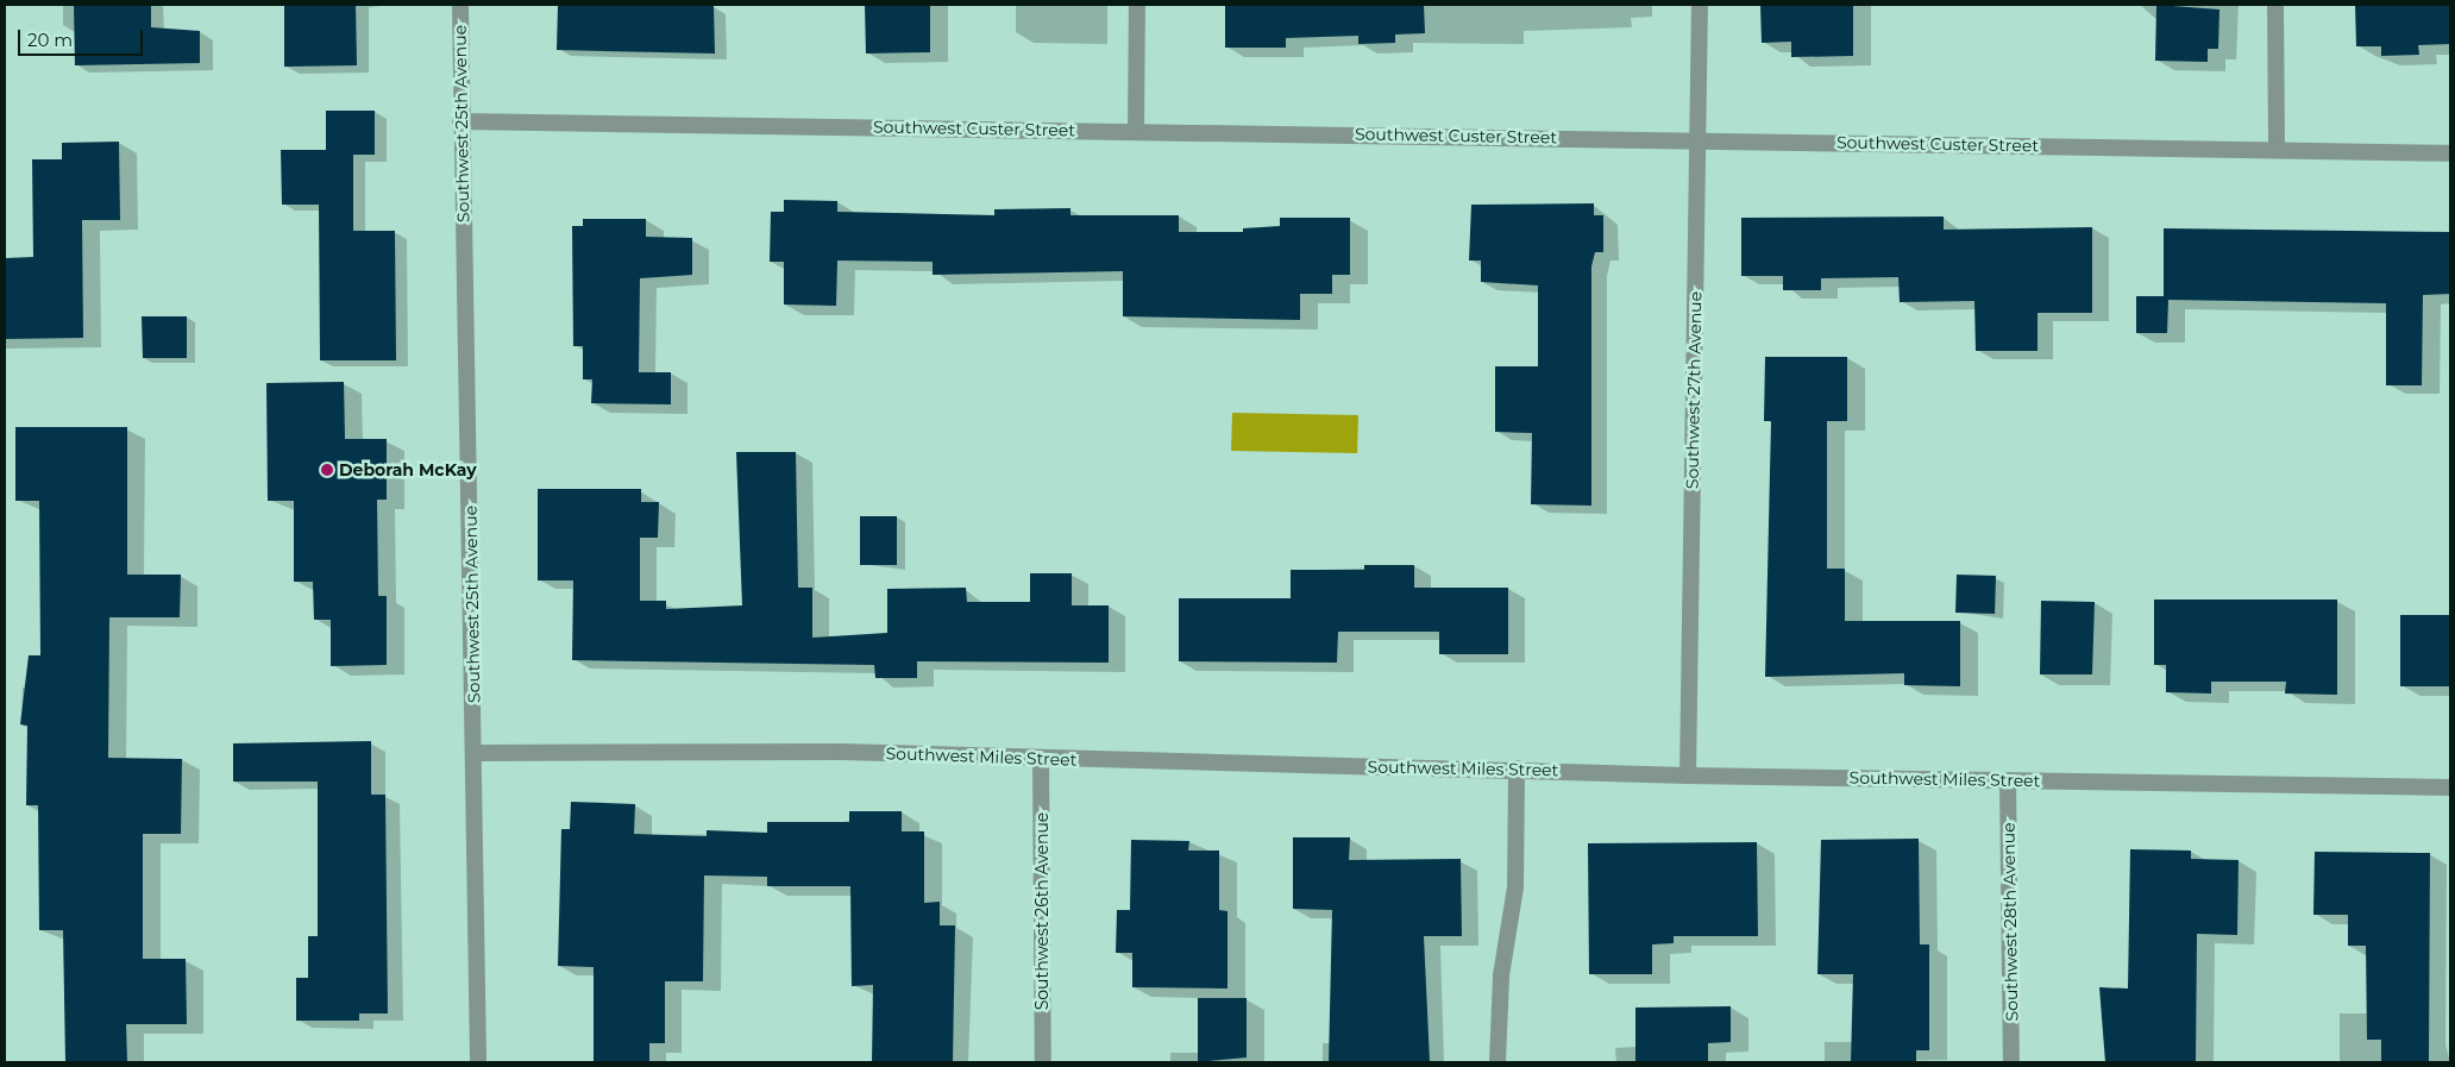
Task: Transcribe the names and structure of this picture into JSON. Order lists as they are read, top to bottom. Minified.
{"streets":{"street":["Southwest 25th Avenue","Southwest Custer Street","Southwest 27th Avenue","Southwest Miles Street","Southwest 26th Avenue","Southwest 28th Avenue"]},"crossings":[["Southwest 25th Avenue","Southwest Custer Street"],["Southwest 25th Avenue","Southwest Miles Street"],["Southwest Custer Street","Southwest 27th Avenue"],["Southwest 27th Avenue","Southwest Miles Street"],["Southwest Miles Street","Southwest 26th Avenue"],["Southwest Miles Street","Southwest 28th Avenue"]],"places":["Deborah McKay"],"scale_bar":"20 m"}
